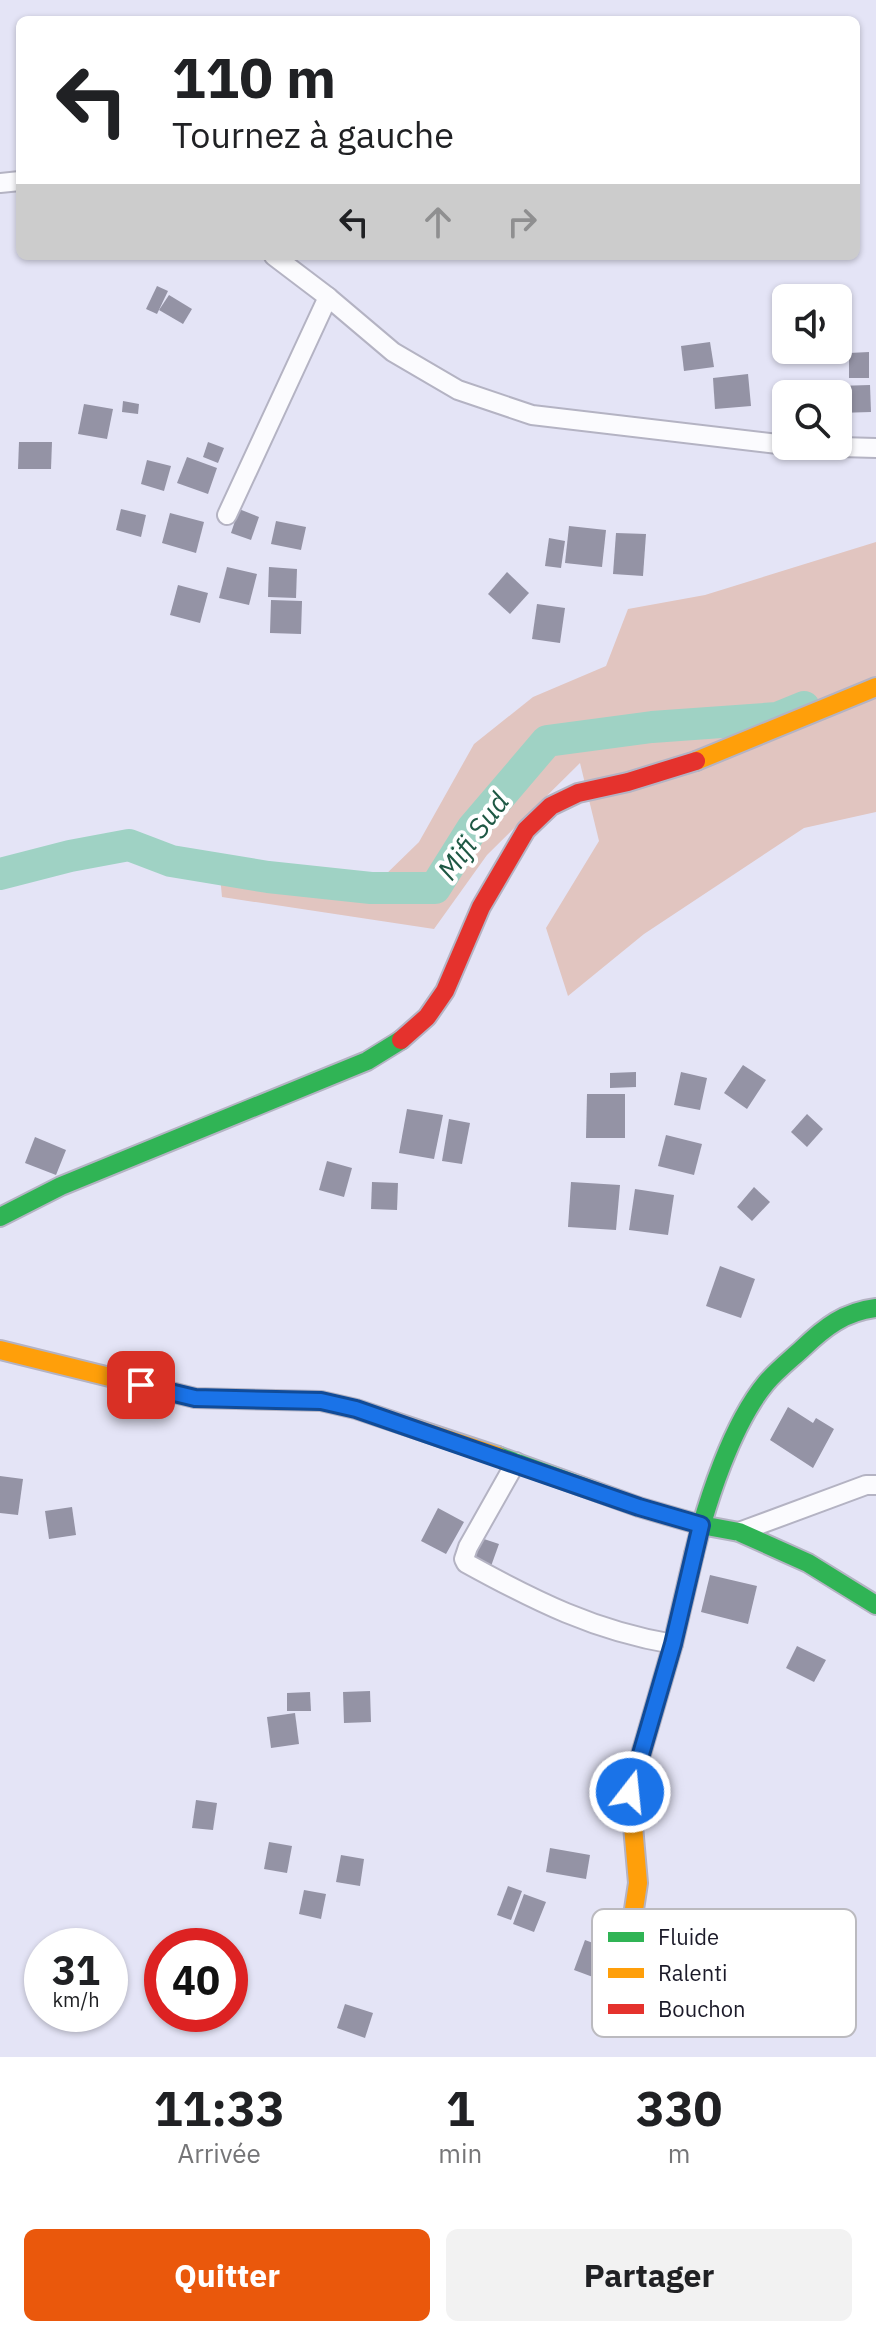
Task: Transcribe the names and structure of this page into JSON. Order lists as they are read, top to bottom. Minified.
{"water":["Mifi Sud"],"legend":["Fluide","Ralenti","Bouchon"],"page":{"turn":["110 m","Tournez à gauche"],"speed":"31 km/h","limit":"40","eta":["11:33","Arrivée","1","min","330","m"],"buttons":["Quitter","Partager"]}}
